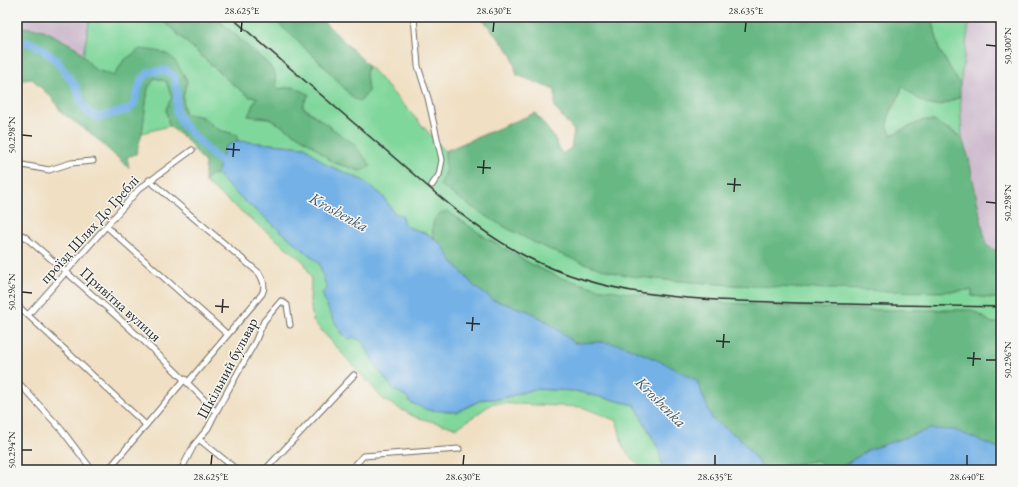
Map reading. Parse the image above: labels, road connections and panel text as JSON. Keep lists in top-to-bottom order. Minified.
{"streets":{"street":["проїзд Шлях До Греблі","Привітна вулиця","Шкільний бульвар"]},"crossings":[["проїзд Шлях До Греблі","Привітна вулиця"],["Привітна вулиця","Шкільний бульвар"]],"water":["Kroshenka"],"coordinates":["28.625°E","28.630°E","28.635°E","50.300°N","50.298°N","50.296°N","50.294°N","28.640°E"]}
